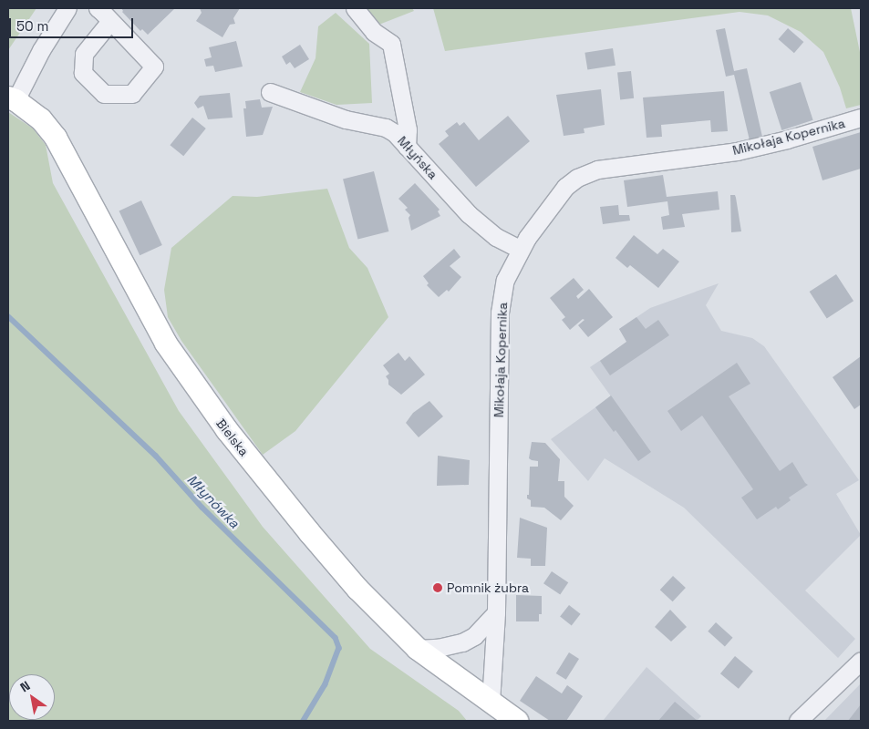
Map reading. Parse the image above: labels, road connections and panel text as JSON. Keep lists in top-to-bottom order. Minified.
{"streets":{"main road":["Bielska"],"street":["Mikołaja Kopernika","Młyńska"]},"crossings":[["Mikołaja Kopernika","Młyńska"],["Mikołaja Kopernika","Bielska"]],"water":["Młynówka"],"places":["Pomnik żubra"],"scale_bar":"50 m","north":"top left"}
